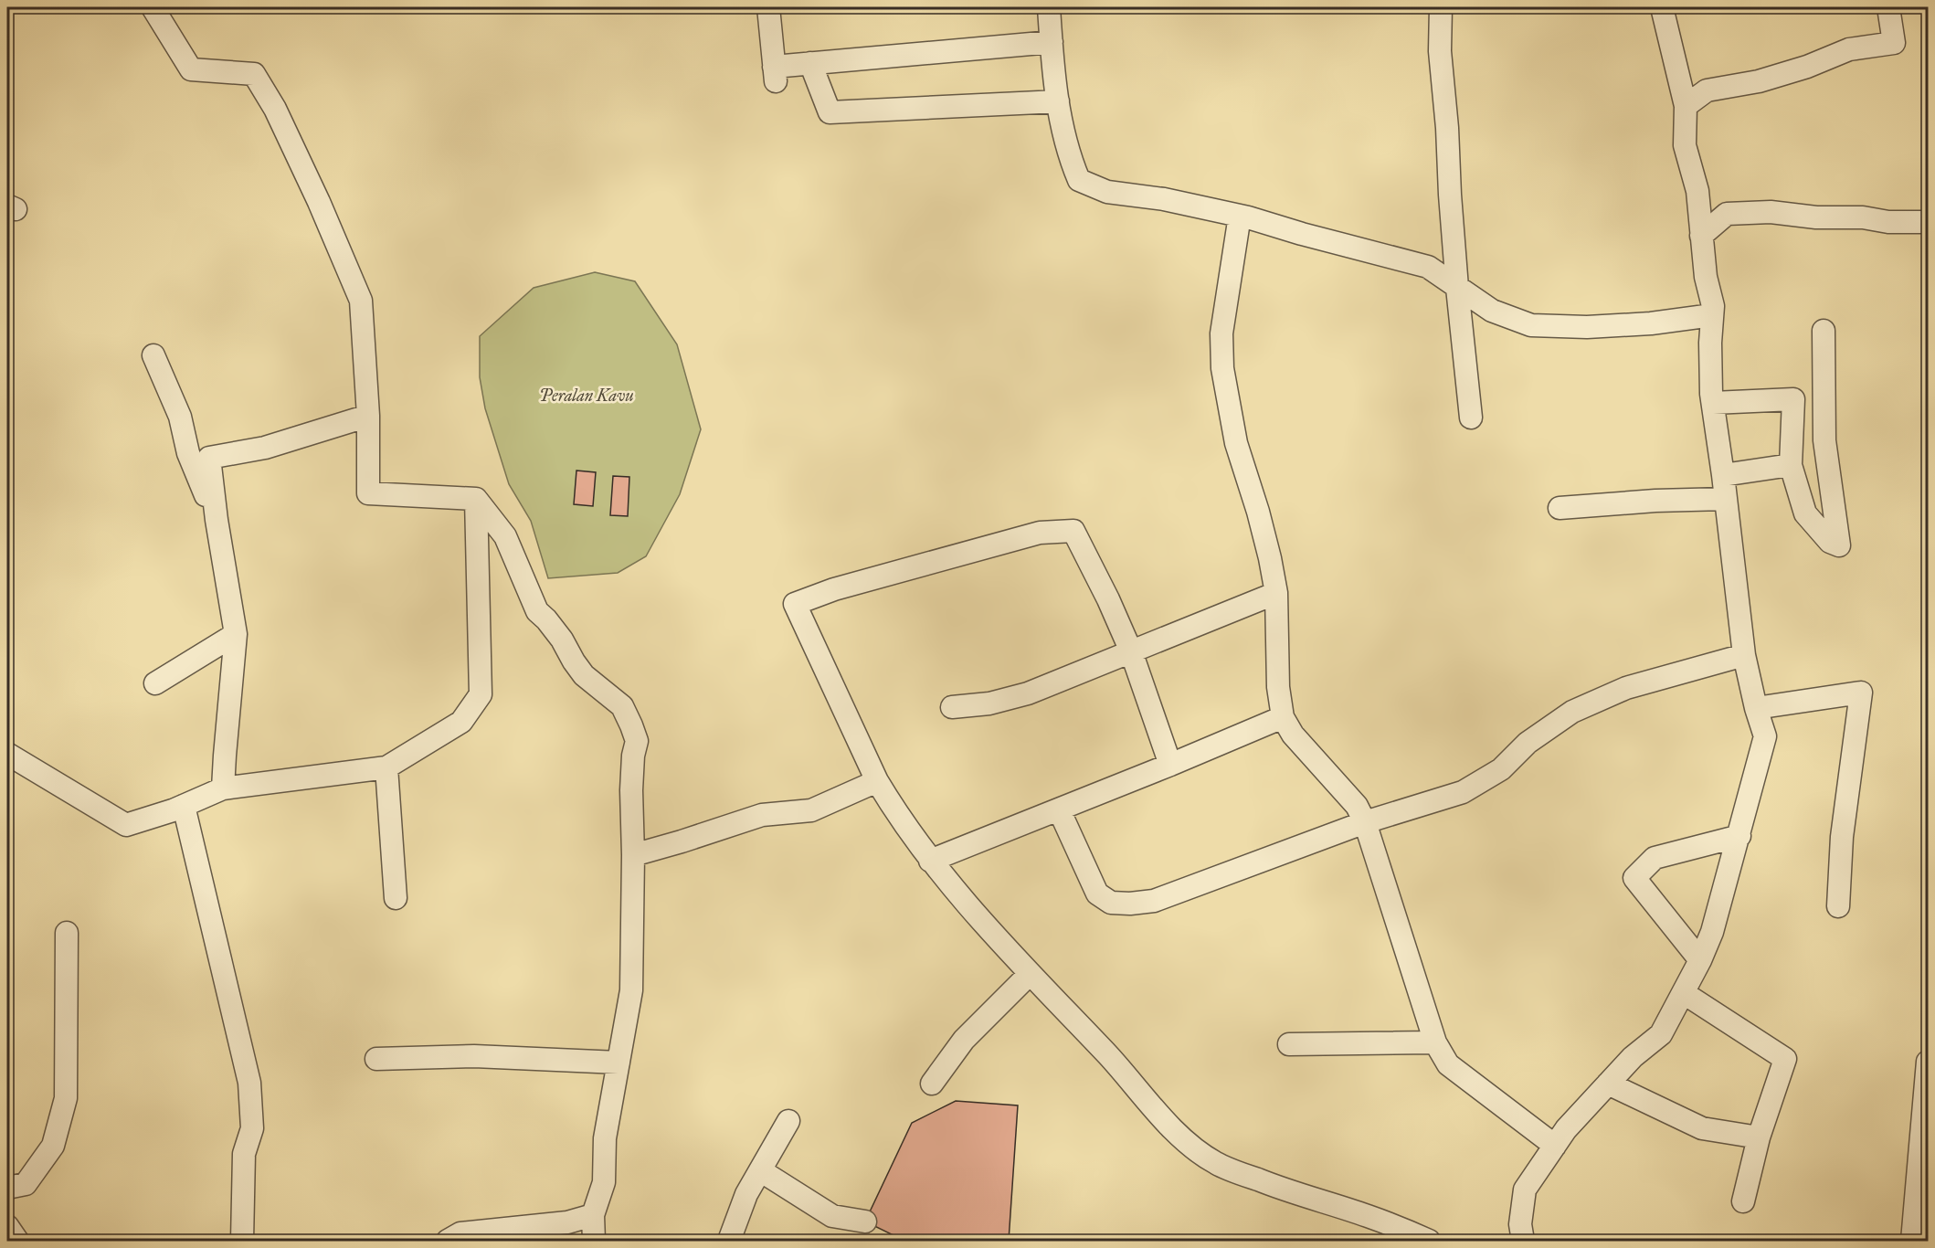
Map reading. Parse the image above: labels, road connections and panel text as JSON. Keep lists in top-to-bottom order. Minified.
{"parks":["Peralan Kavu"]}
